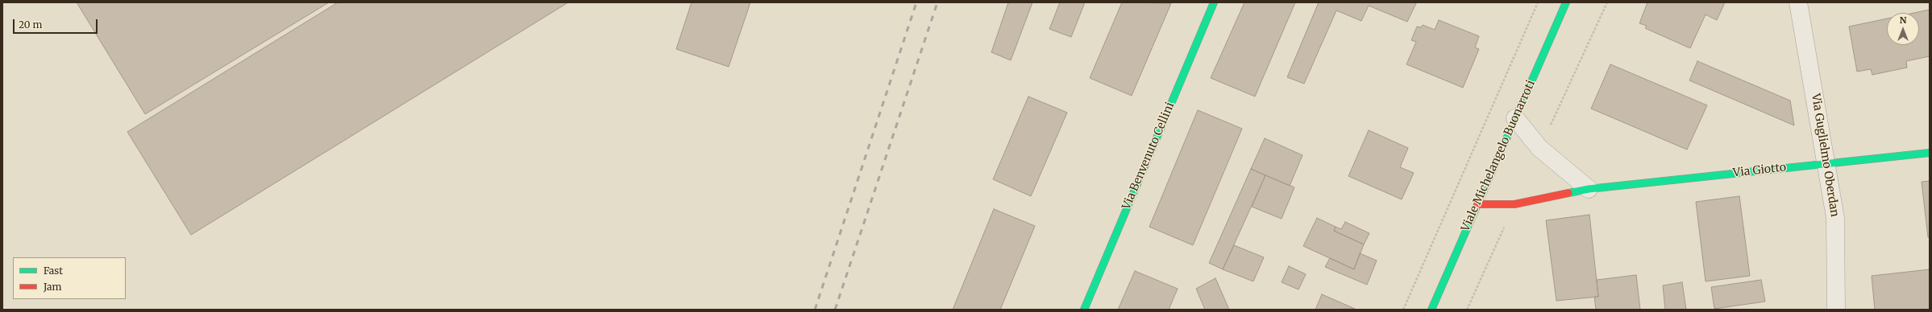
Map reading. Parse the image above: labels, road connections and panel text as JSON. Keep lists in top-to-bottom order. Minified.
{"streets":{"street":["Via Guglielmo Oberdan","Via Benvenuto Cellini","Viale Michelangelo Buonarroti","Via Giotto"]},"crossings":[["Via Guglielmo Oberdan","Via Giotto"],["Viale Michelangelo Buonarroti","Via Giotto"]],"legend":["Fast","Jam"],"scale_bar":"20 m","north":"top"}
